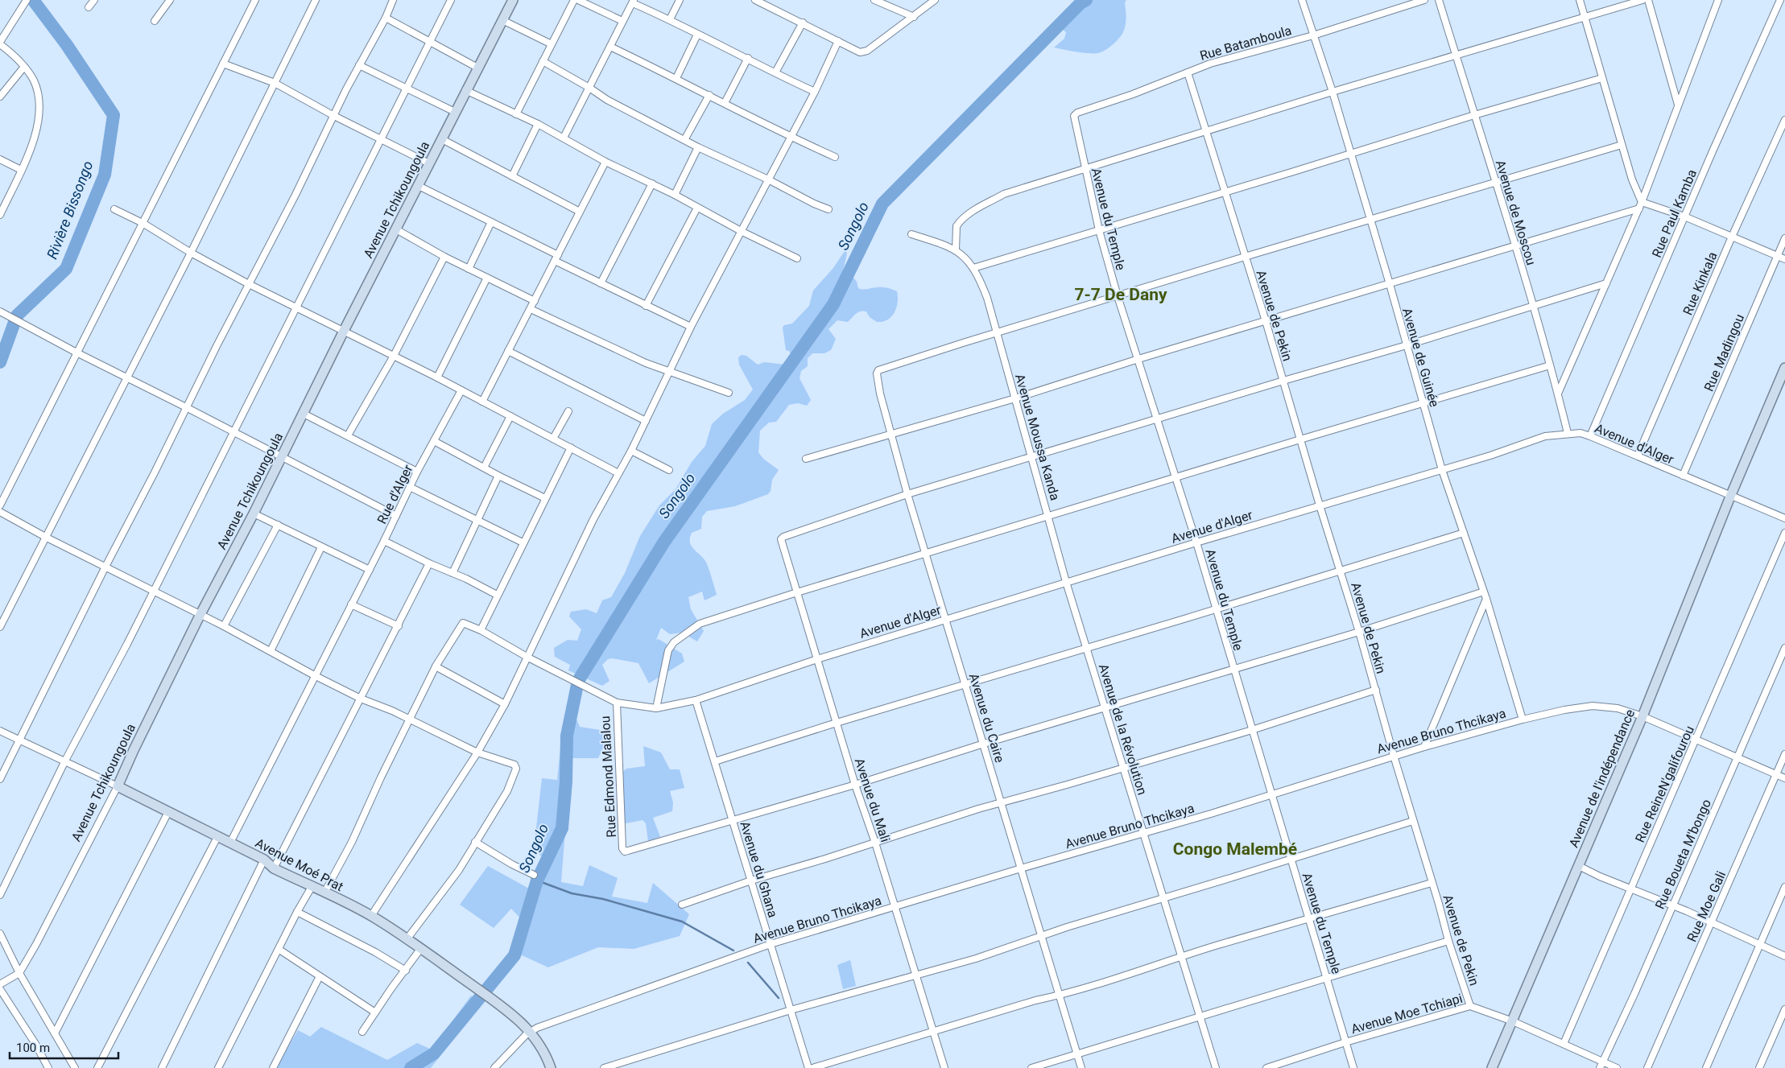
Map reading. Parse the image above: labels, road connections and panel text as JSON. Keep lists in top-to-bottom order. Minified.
{"streets":{"street":["Rue Batamboula","Avenue Tchikoungoula","Avenue de Moscou","Rue Paul Kamba","Avenue du Temple","Rue Kinkala","Avenue de Pekin","Rue Madingou","Avenue de Guinée","Avenue Moussa Kanda","Avenue d'Alger","Rue d'Alger","Avenue du Caire","Avenue de la Révolution","Avenue Bruno Thcikaya","Rue Edmond Malalou","Avenue de l'indépendance","Rue ReineN'galifourou","Avenue du Mali","Rue Boueta M'bongo","Avenue Moé Prat","Avenue du Ghana","Rue Moe Gali","Avenue Moe Tchiapi"]},"crossings":[["Rue Batamboula","Avenue du Temple"],["Rue Batamboula","Avenue de Pekin"],["Rue Batamboula","Avenue de Guinée"],["Avenue Tchikoungoula","Avenue Moé Prat"],["Avenue de Moscou","Avenue d'Alger"],["Rue Paul Kamba","Avenue d'Alger"],["Avenue du Temple","Avenue d'Alger"],["Avenue du Temple","Avenue Bruno Thcikaya"],["Avenue du Temple","Avenue Moe Tchiapi"],["Rue Kinkala","Avenue d'Alger"],["Avenue de Pekin","Avenue d'Alger"],["Avenue de Pekin","Avenue Bruno Thcikaya"],["Avenue de Pekin","Avenue Moe Tchiapi"],["Rue Madingou","Avenue d'Alger"],["Avenue de Guinée","Avenue d'Alger"],["Avenue de Guinée","Avenue Bruno Thcikaya"],["Avenue Moussa Kanda","Avenue d'Alger"],["Avenue Moussa Kanda","Avenue du Caire"],["Avenue Moussa Kanda","Avenue de la Révolution"],["Avenue d'Alger","Avenue du Caire"],["Avenue d'Alger","Avenue de la Révolution"],["Avenue d'Alger","Avenue de l'indépendance"],["Avenue d'Alger","Avenue du Mali"],["Avenue d'Alger","Avenue du Ghana"],["Avenue du Caire","Avenue Bruno Thcikaya"],["Avenue du Caire","Avenue du Mali"],["Avenue de la Révolution","Avenue Bruno Thcikaya"],["Avenue Bruno Thcikaya","Avenue de l'indépendance"],["Avenue Bruno Thcikaya","Rue ReineN'galifourou"],["Avenue Bruno Thcikaya","Avenue du Mali"],["Avenue Bruno Thcikaya","Rue Boueta M'bongo"],["Avenue Bruno Thcikaya","Avenue Moé Prat"],["Avenue Bruno Thcikaya","Avenue du Ghana"],["Avenue Bruno Thcikaya","Rue Moe Gali"],["Rue Edmond Malalou","Avenue du Ghana"],["Avenue de l'indépendance","Avenue Moe Tchiapi"],["Rue ReineN'galifourou","Avenue Moe Tchiapi"],["Rue Boueta M'bongo","Avenue Moe Tchiapi"]],"districts":["7-7 De Dany","Congo Malembé"],"water":["Rivière Bissongo","Songolo"],"scale_bar":"100 m"}
